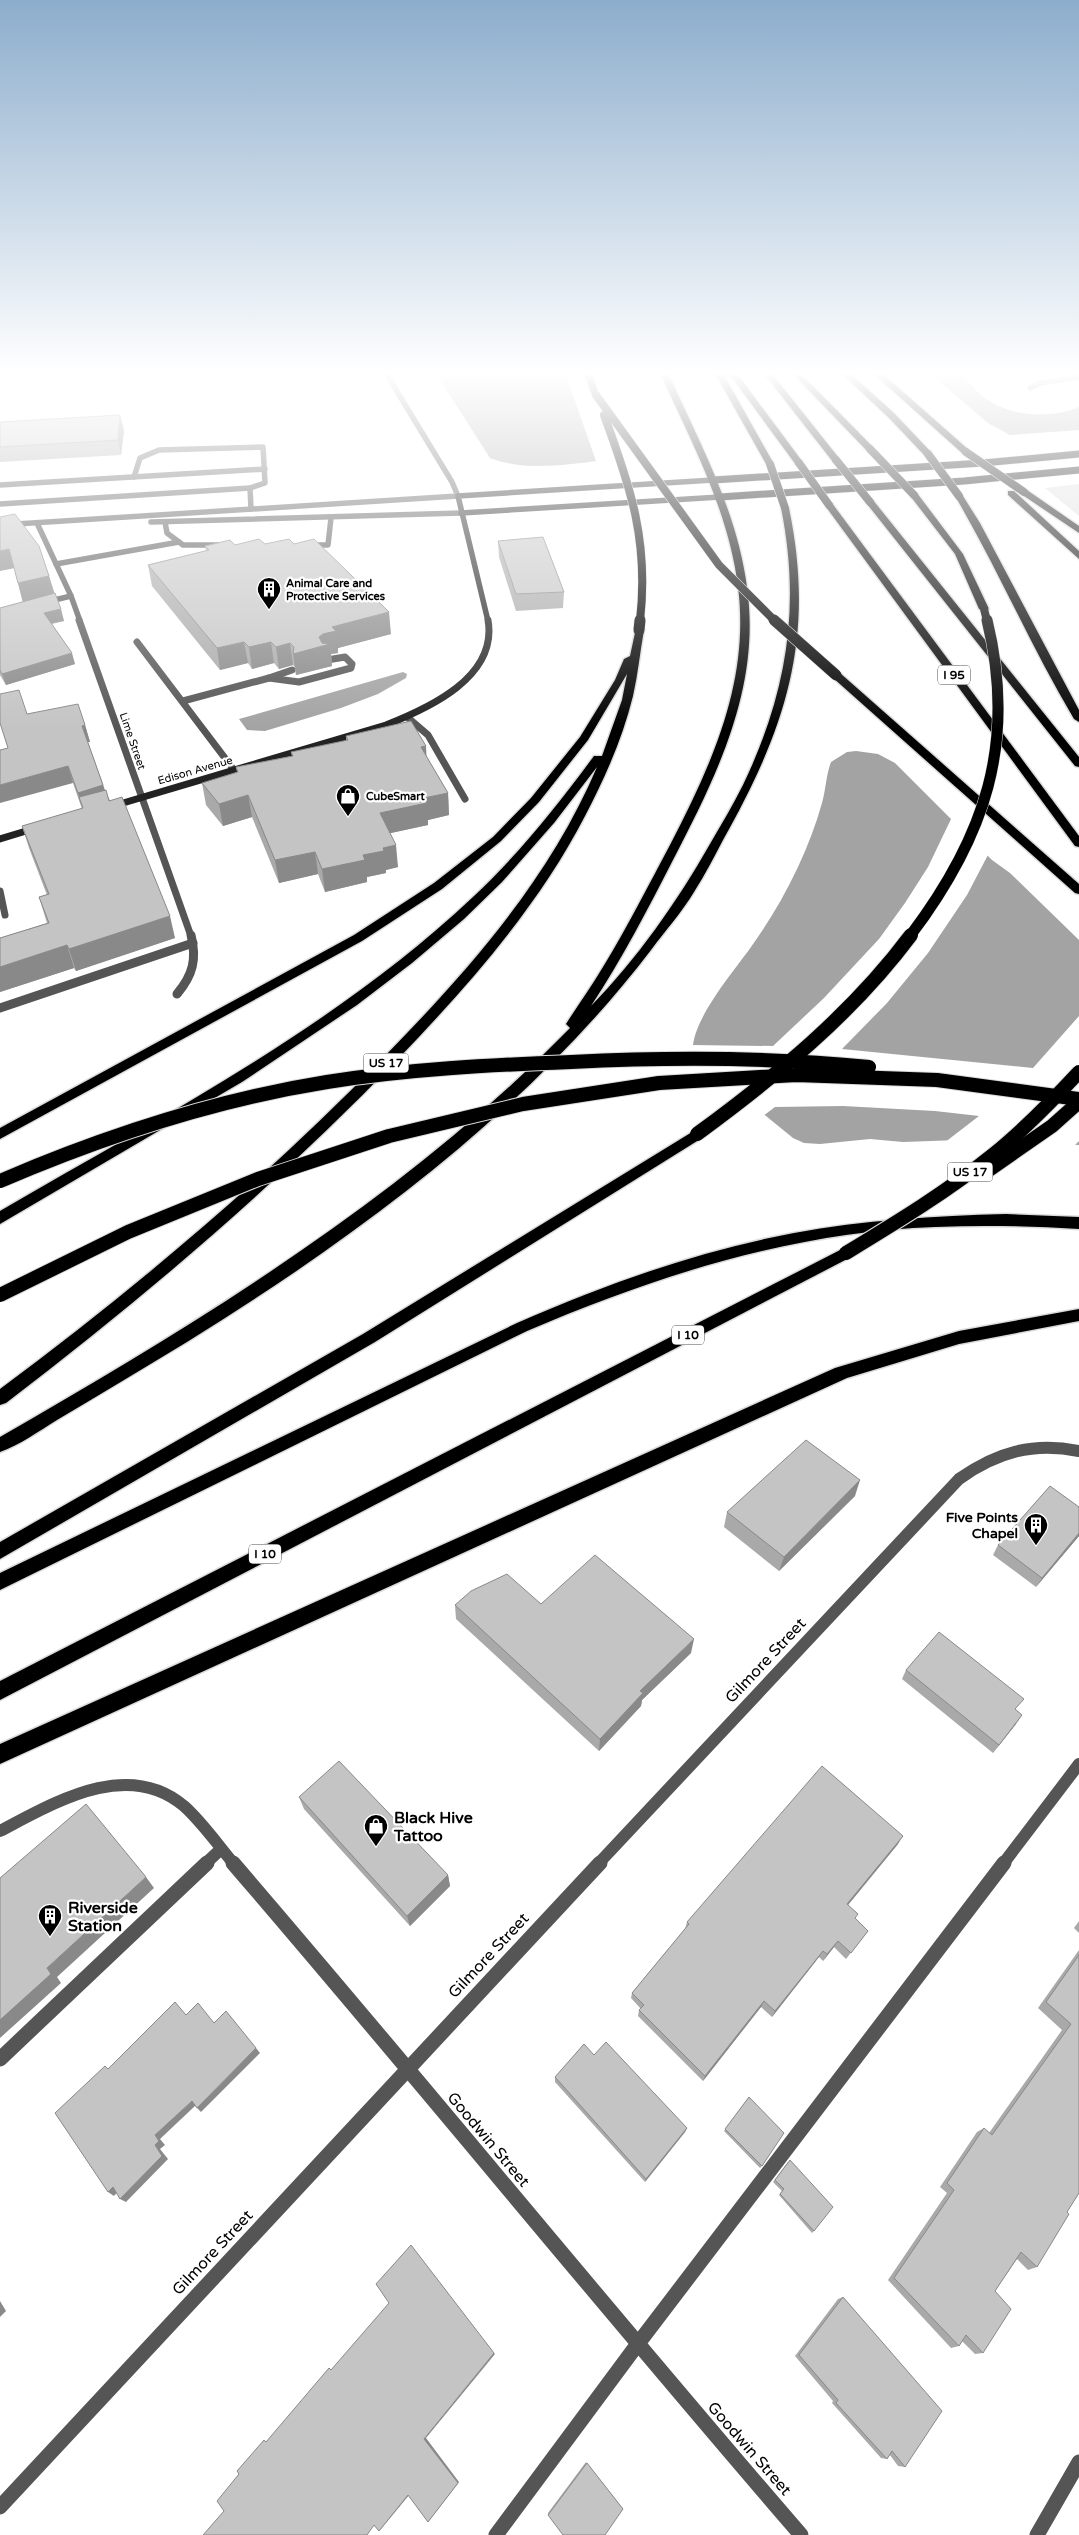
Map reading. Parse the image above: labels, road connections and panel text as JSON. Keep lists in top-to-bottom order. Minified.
{"streets":{"highway":["I 95","US 17","I 10"],"main road":["Edison Avenue"],"street":["Lime Street","Gilmore Street","Goodwin Street"]},"crossings":[["Lime Street","Edison Avenue"],["US 17","I 10"],["Gilmore Street","Goodwin Street"]],"places":{"building":["Animal Care and Protective Services","Five Points Chapel","Riverside Station"],"shop":["CubeSmart","Black Hive Tattoo"]}}
